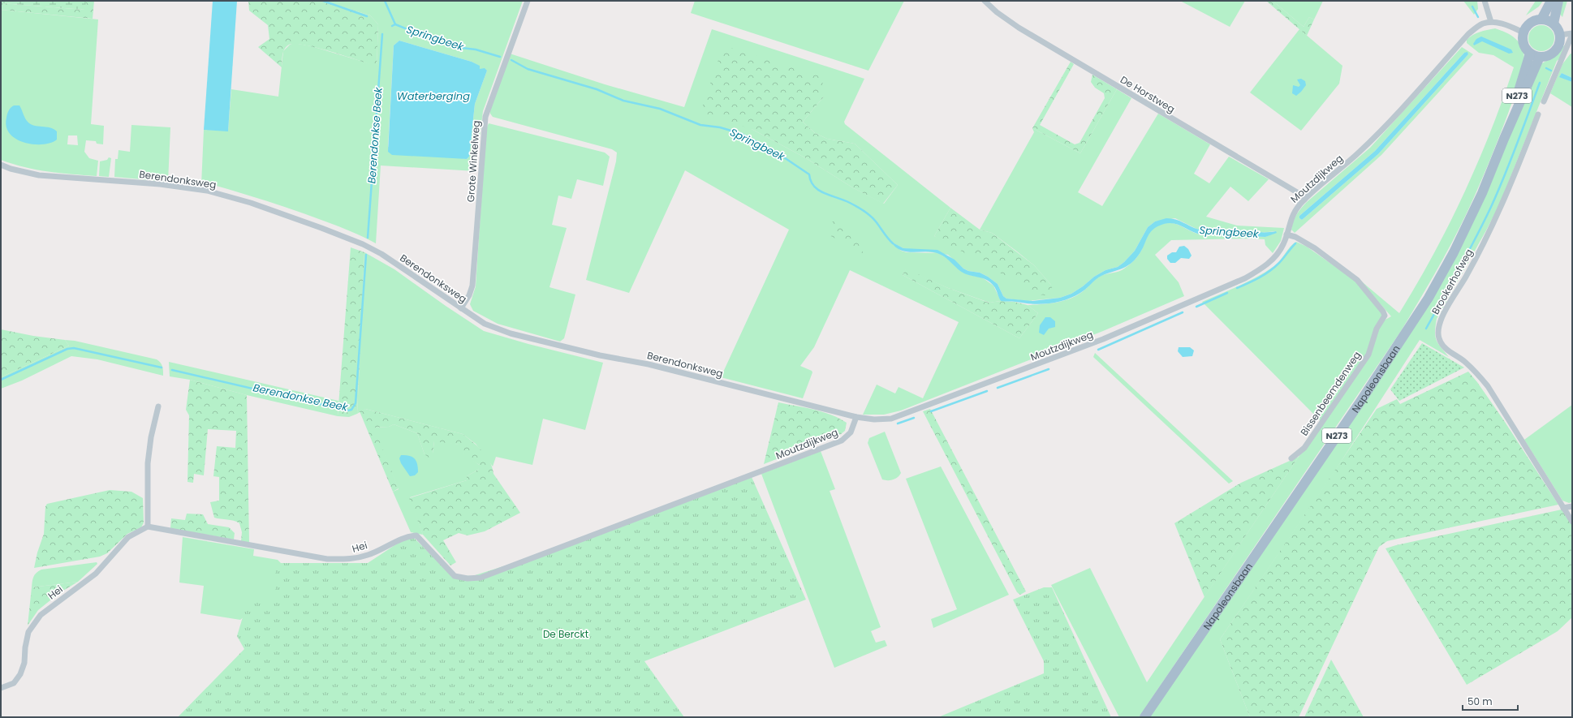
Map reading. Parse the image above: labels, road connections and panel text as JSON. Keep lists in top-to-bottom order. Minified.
{"streets":{"main road":["N273","Napoleonsbaan"],"street":["De Horstweg","Grote Winkelweg","Moutzdijkweg","Berendonksweg","Brookerhofweg","Bissenbeemdenweg","Hei"]},"crossings":[["De Horstweg","Moutzdijkweg"],["Grote Winkelweg","Berendonksweg"],["Moutzdijkweg","Berendonksweg"],["Moutzdijkweg","Bissenbeemdenweg"],["Moutzdijkweg","Hei"]],"water":["Springbeek","Waterberging","Berendonkse Beek"],"parks":["De Berckt"],"scale_bar":"50 m"}
